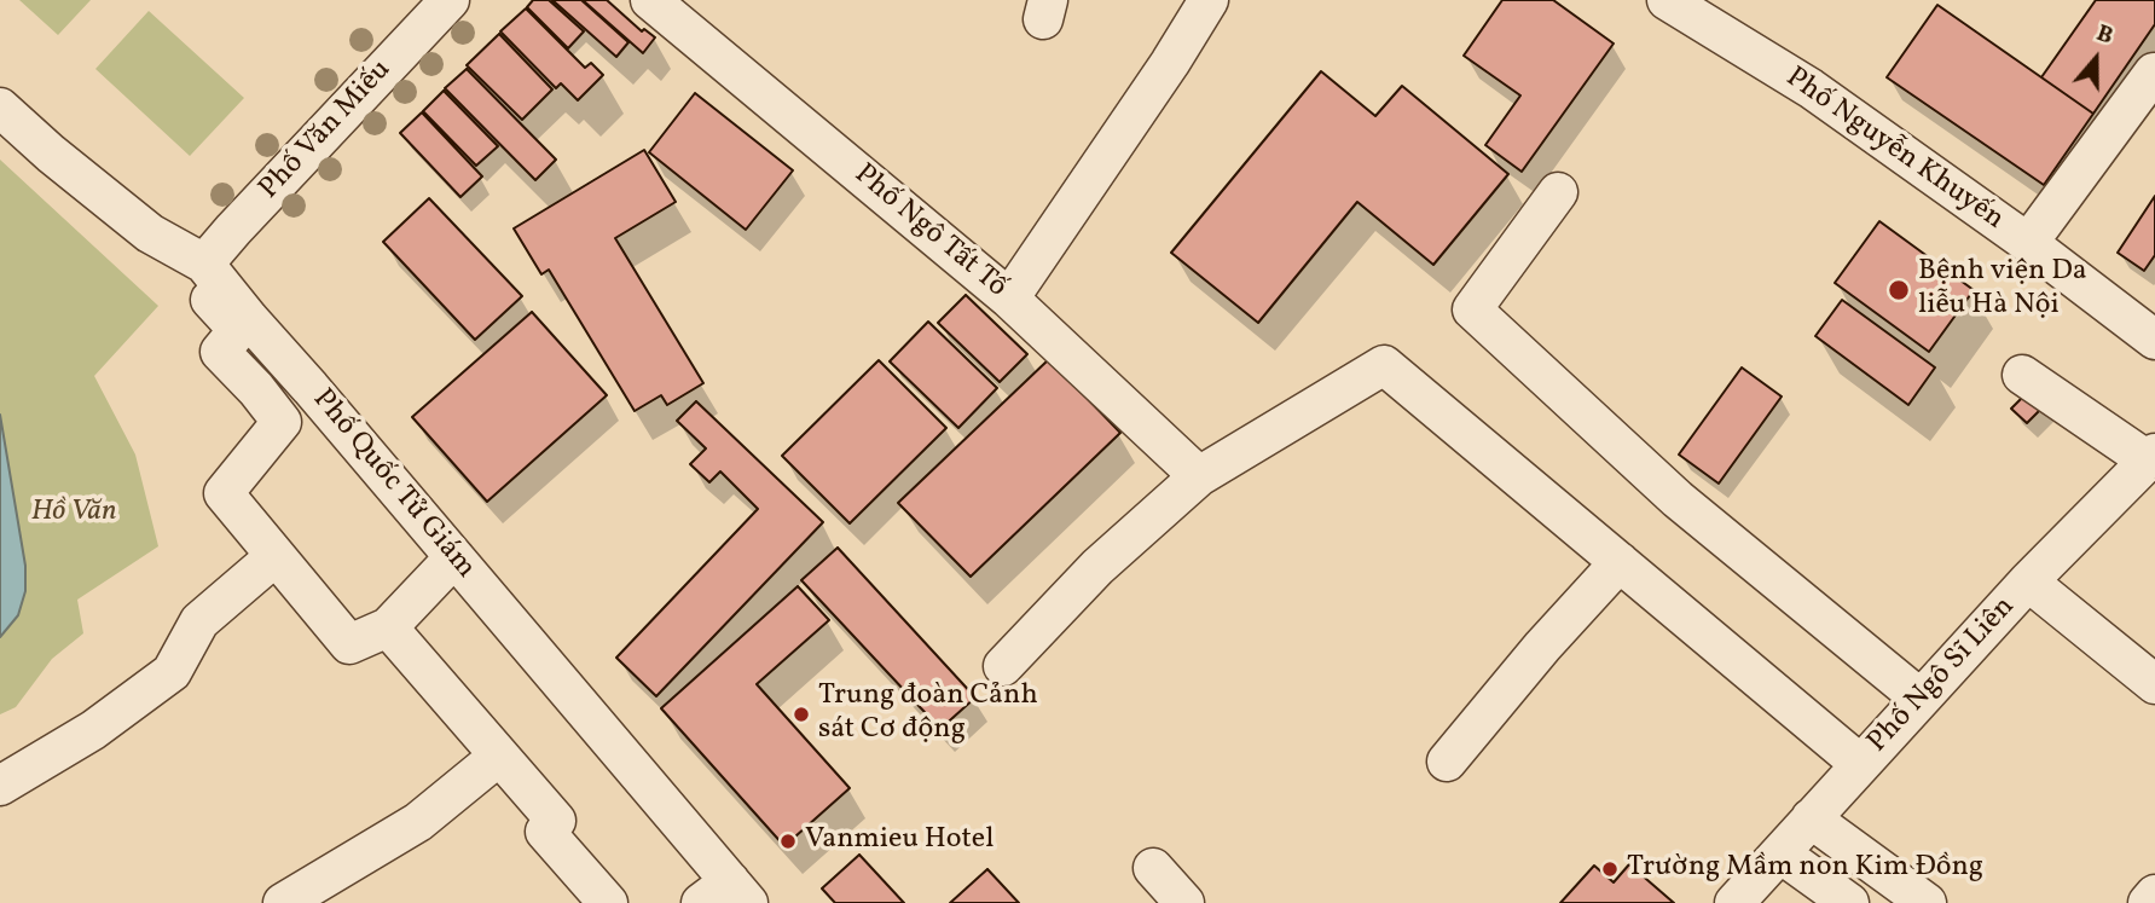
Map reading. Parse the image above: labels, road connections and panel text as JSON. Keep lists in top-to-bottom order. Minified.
{"streets":{"street":["Phố Văn Miếu","Phố Nguyễn Khuyến","Phố Ngô Tất Tố","Phố Quốc Tử Giám","Phố Ngô Sĩ Liên"]},"crossings":[["Phố Văn Miếu","Phố Quốc Tử Giám"]],"parks":["Hồ Văn"],"places":["Bệnh viện Da liễu Hà Nội","Trung đoàn Cảnh sát Cơ động","Vanmieu Hotel","Trường Mầm non Kim Đồng"],"north":"top"}
